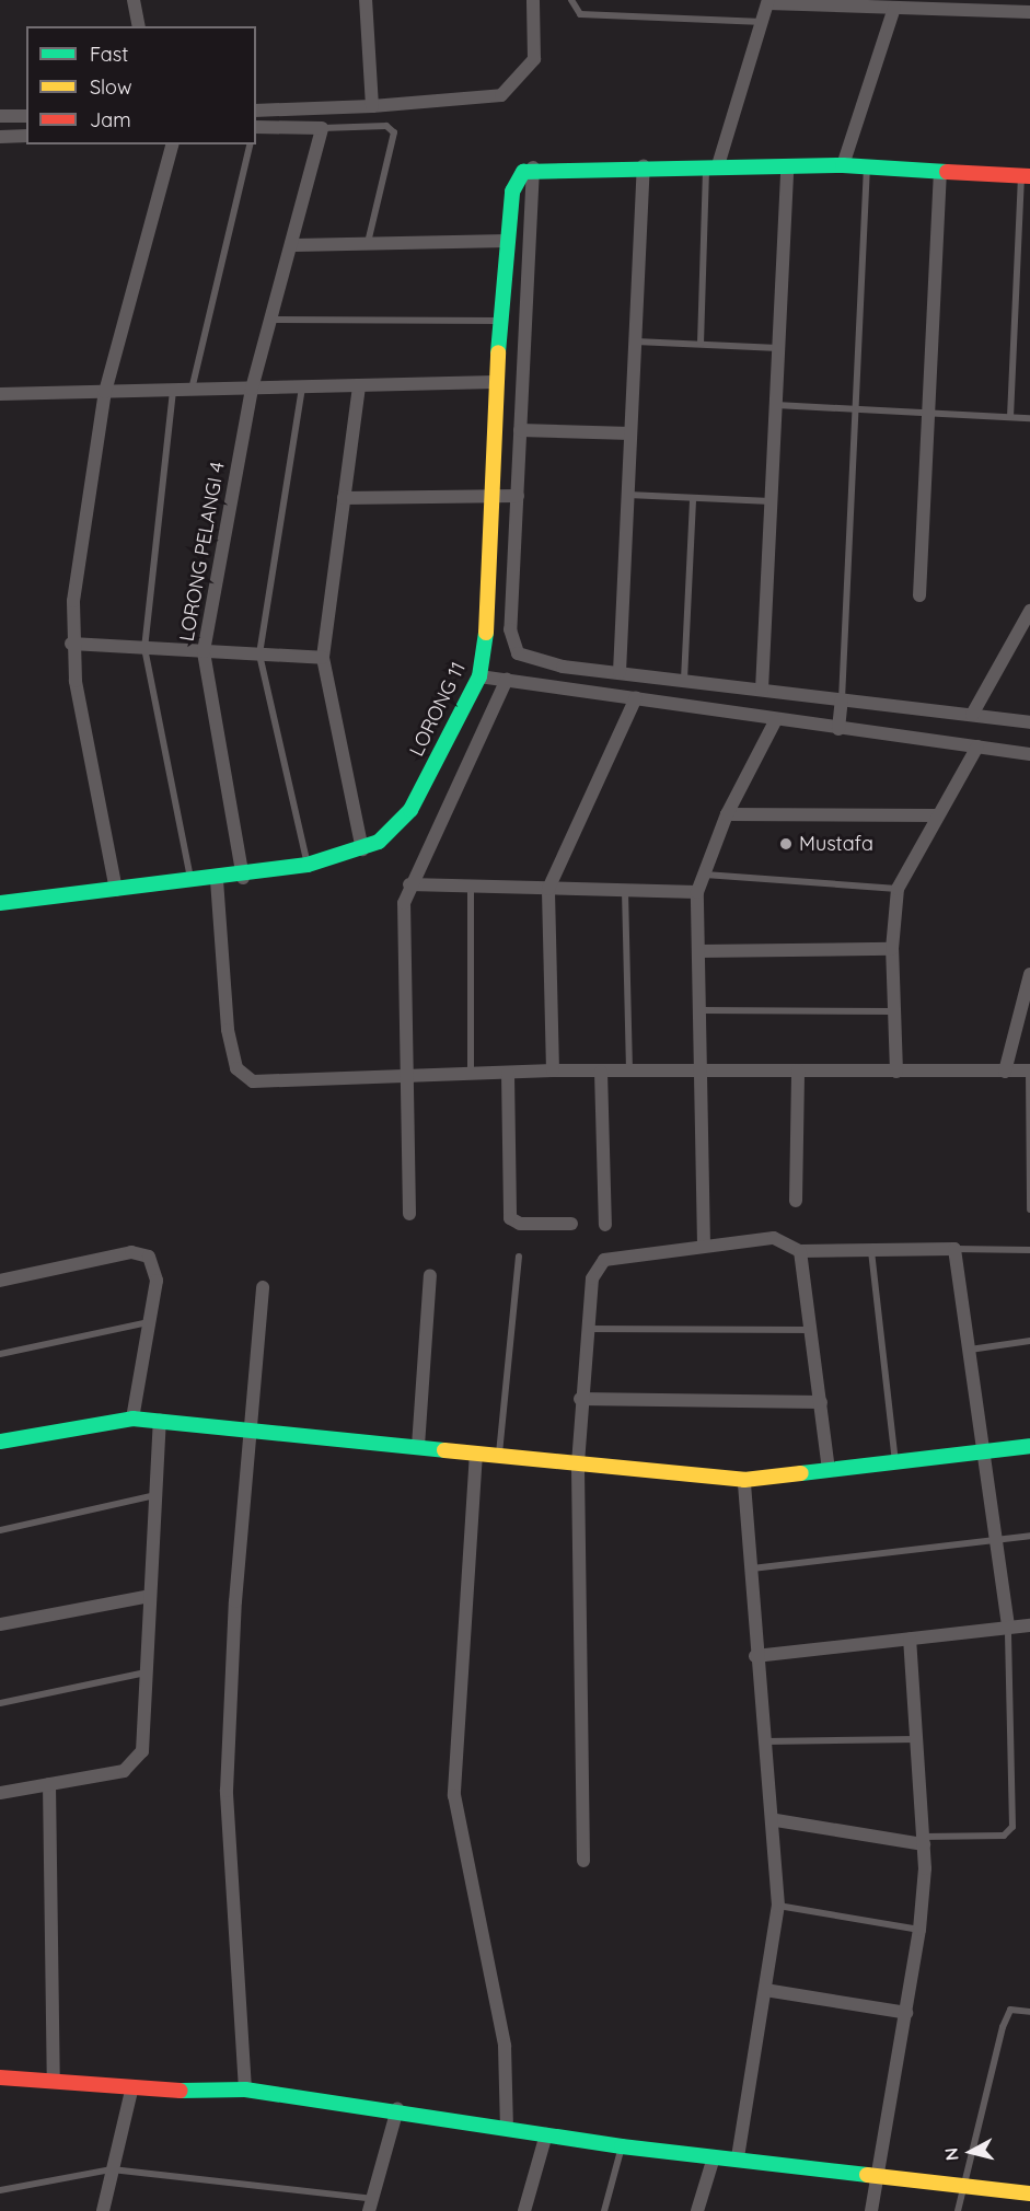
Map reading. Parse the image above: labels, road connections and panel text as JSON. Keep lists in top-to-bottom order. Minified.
{"streets":{"street":["LORONG PELANGI 4","LORONG 11"]},"crossings":[["LORONG PELANGI 4","LORONG 11"]],"places":["Mustafa"],"legend":["Fast","Slow","Jam"],"north":"left"}
